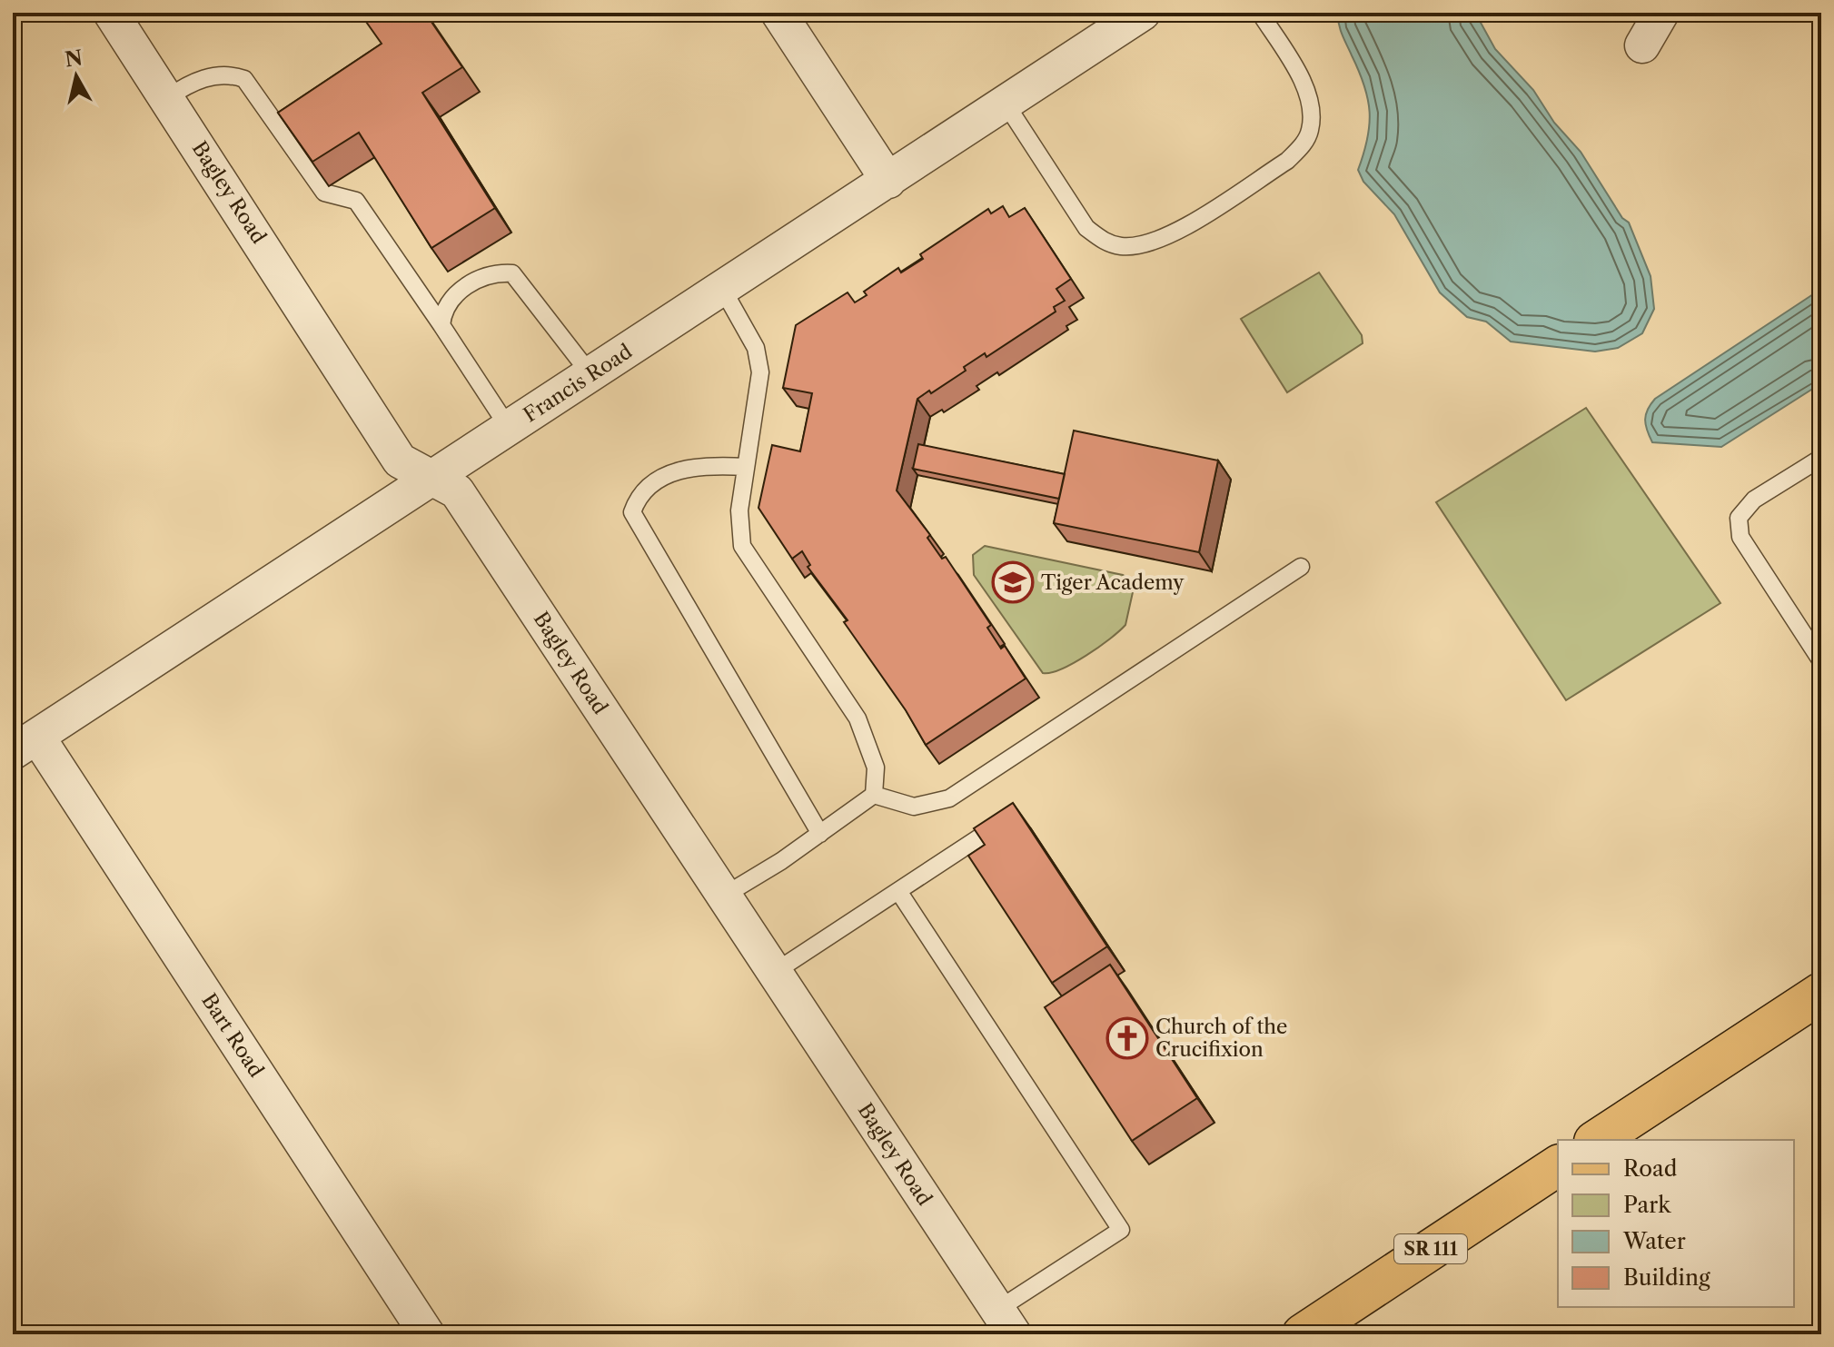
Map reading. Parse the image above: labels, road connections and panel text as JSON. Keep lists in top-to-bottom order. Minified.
{"streets":{"main road":["SR 111"],"street":["Bagley Road","Francis Road","Bart Road"]},"crossings":[["Bagley Road","Francis Road"],["Francis Road","Bart Road"]],"places":{"school or university":["Tiger Academy"],"church":["Church of the Crucifixion"]},"legend":["Road","Park","Water","Building"],"north":"top"}
